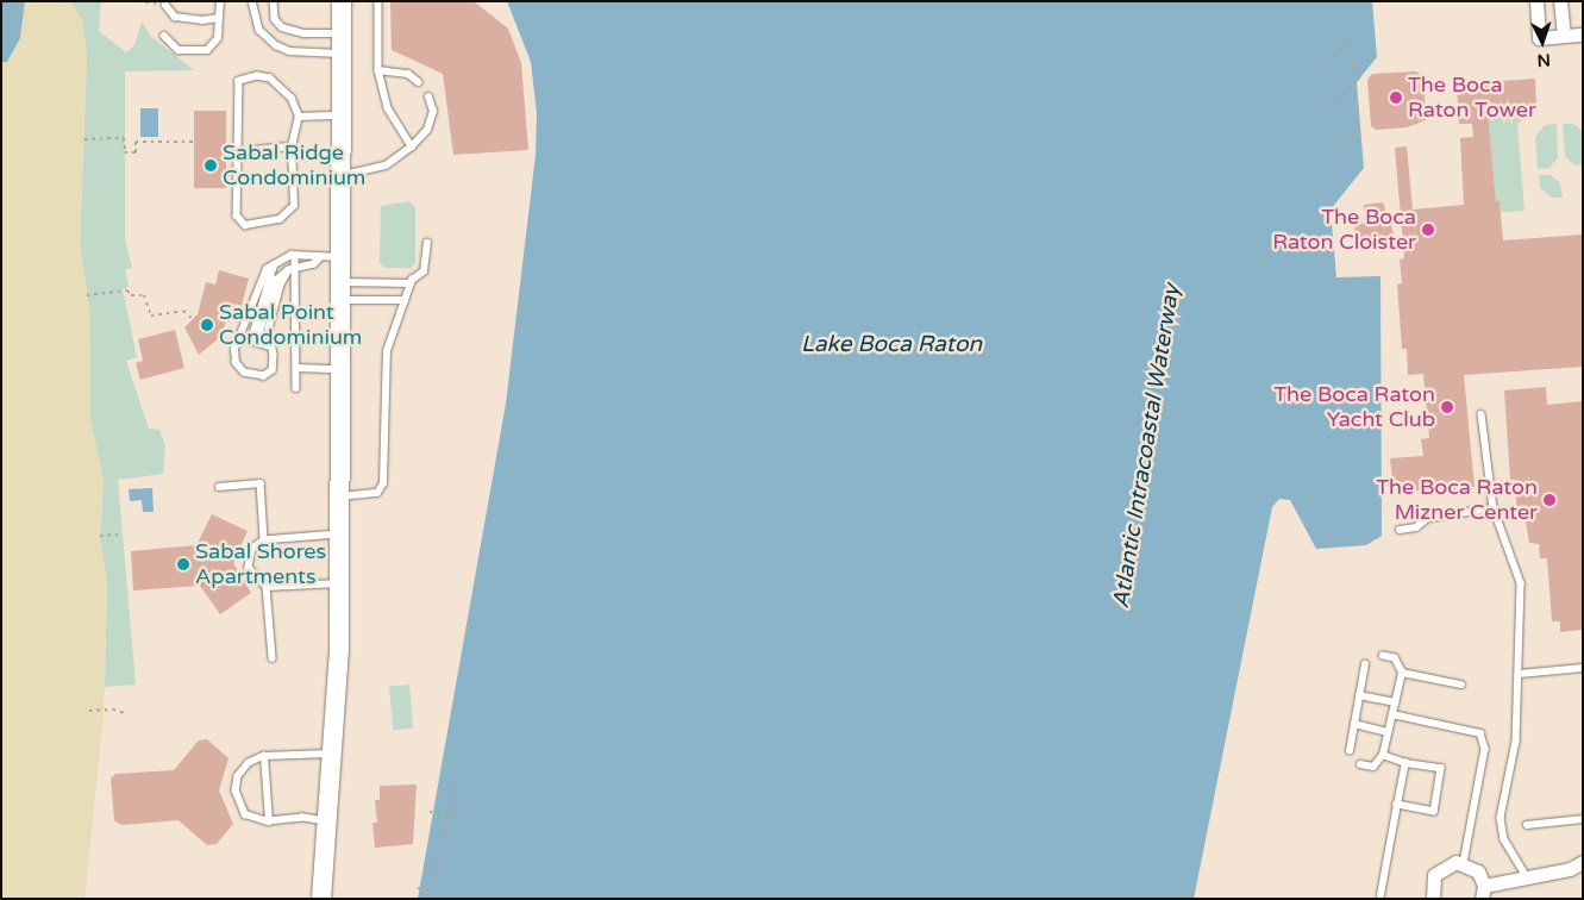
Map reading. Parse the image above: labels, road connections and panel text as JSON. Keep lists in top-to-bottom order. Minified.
{"water":["Lake Boca Raton","Atlantic Intracoastal Waterway"],"places":["The Boca Raton Tower","Sabal Ridge Condominium","The Boca Raton Cloister","Sabal Point Condominium","The Boca Raton Yacht Club","The Boca Raton Mizner Center","Sabal Shores Apartments"],"north":"bottom"}
